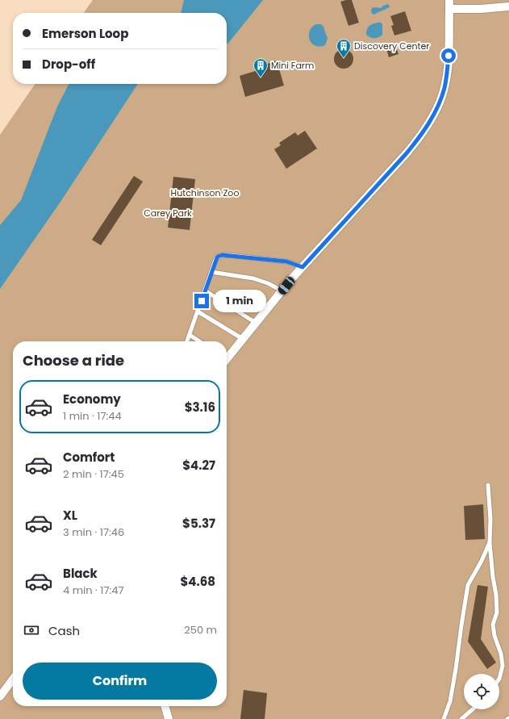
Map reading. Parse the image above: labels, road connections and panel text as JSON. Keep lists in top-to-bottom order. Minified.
{"parks":["Hutchinson Zoo","Carey Park"],"places":{"building":["Discovery Center","Mini Farm"]},"page":{"banner":["Emerson Loop","Drop-off"],"bubble":"1 min","heading":"Choose a ride","list":[{"name":"Economy","note":"1 min · 17:44","value":"$3.16"},{"name":"Comfort","note":"2 min · 17:45","value":"$4.27"},{"name":"XL","note":"3 min · 17:46","value":"$5.37"},{"name":"Black","note":"4 min · 17:47","value":"$4.68"}],"pay":["Cash","250 m"],"buttons":"Confirm"}}
